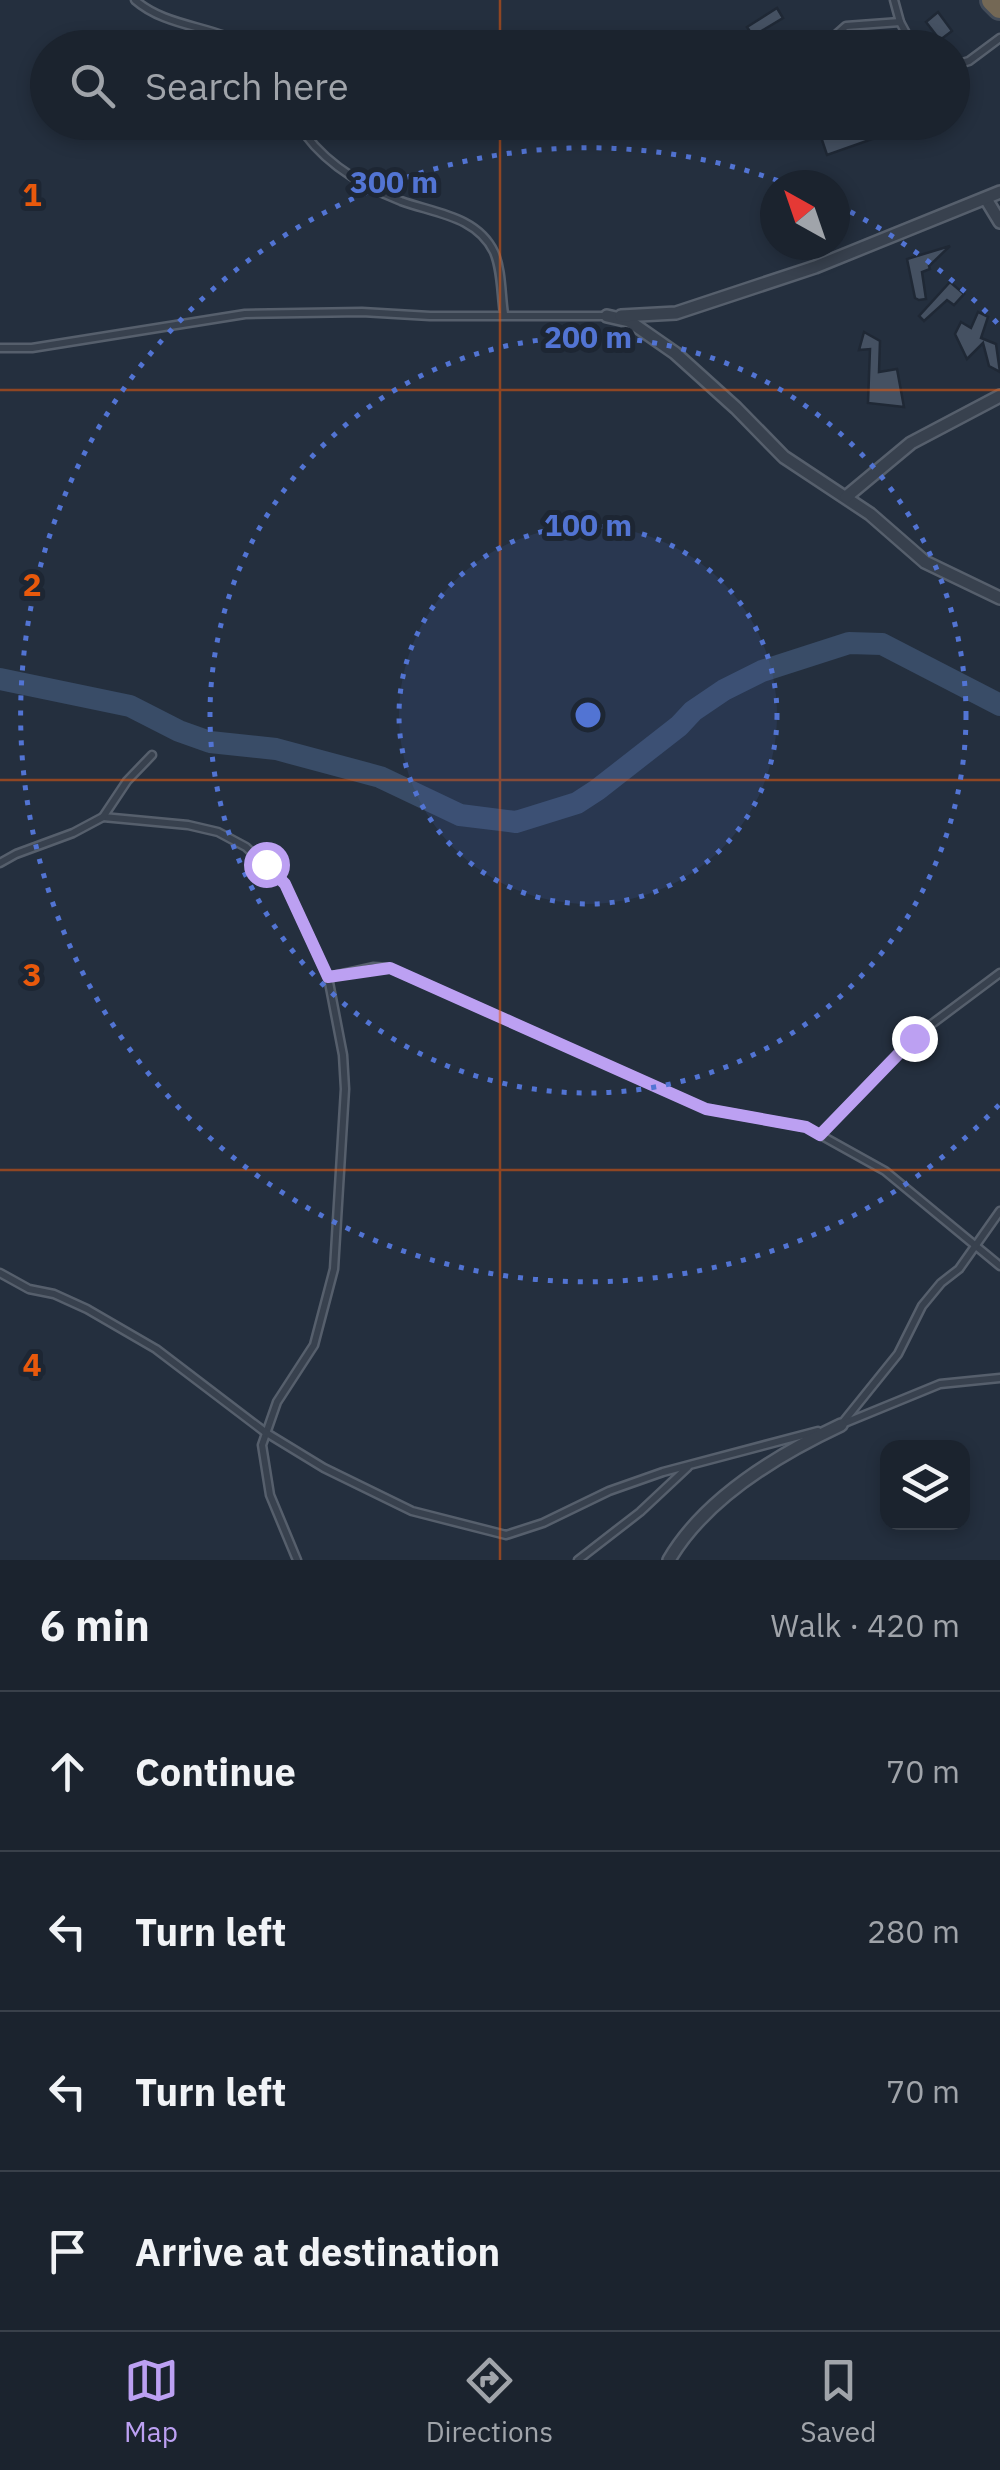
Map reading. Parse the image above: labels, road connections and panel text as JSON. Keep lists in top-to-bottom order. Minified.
{"north":"top left","page":{"search":"Search here","heading":["6 min","Walk · 420 m"],"list":[["Continue","70 m"],["Turn left","280 m"],["Turn left","70 m"],"Arrive at destination"],"nav":["Map","Directions","Saved"]},"grid":{"rows":["1","2","3","4"]},"rings":["300 m","200 m","100 m"]}
